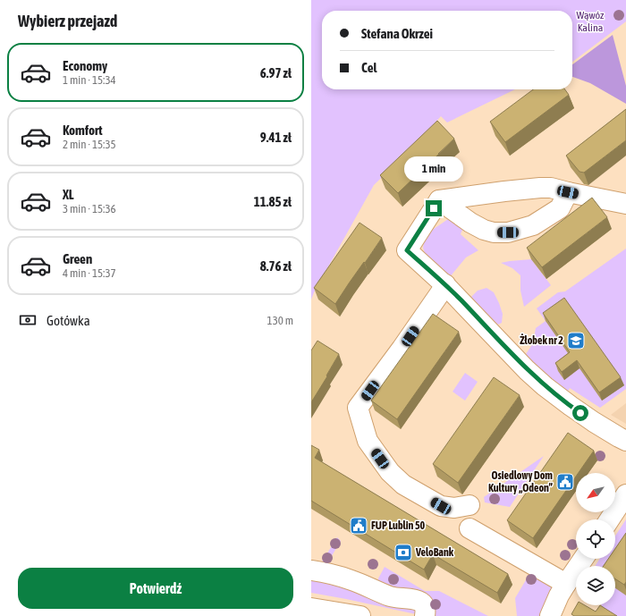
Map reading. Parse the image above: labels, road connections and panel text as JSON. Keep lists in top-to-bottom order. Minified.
{"parks":["Wąwóz Kalina"],"places":{"school or university":["Żłobek nr 2"],"public building":["Osiedlowy Dom Kultury „Odeon”","FUP Lublin 50"],"bank":["VeloBank"]},"north":"bottom left","page":{"heading":"Wybierz przejazd","banner":["Stefana Okrzei","Cel"],"list":[{"name":"Economy","note":"1 min · 15:34","value":"6.97 zł"},{"name":"Komfort","note":"2 min · 15:35","value":"9.41 zł"},{"name":"XL","note":"3 min · 15:36","value":"11.85 zł"},{"name":"Green","note":"4 min · 15:37","value":"8.76 zł"}],"bubble":"1 min","pay":["Gotówka","130 m"],"buttons":"Potwierdź"}}
